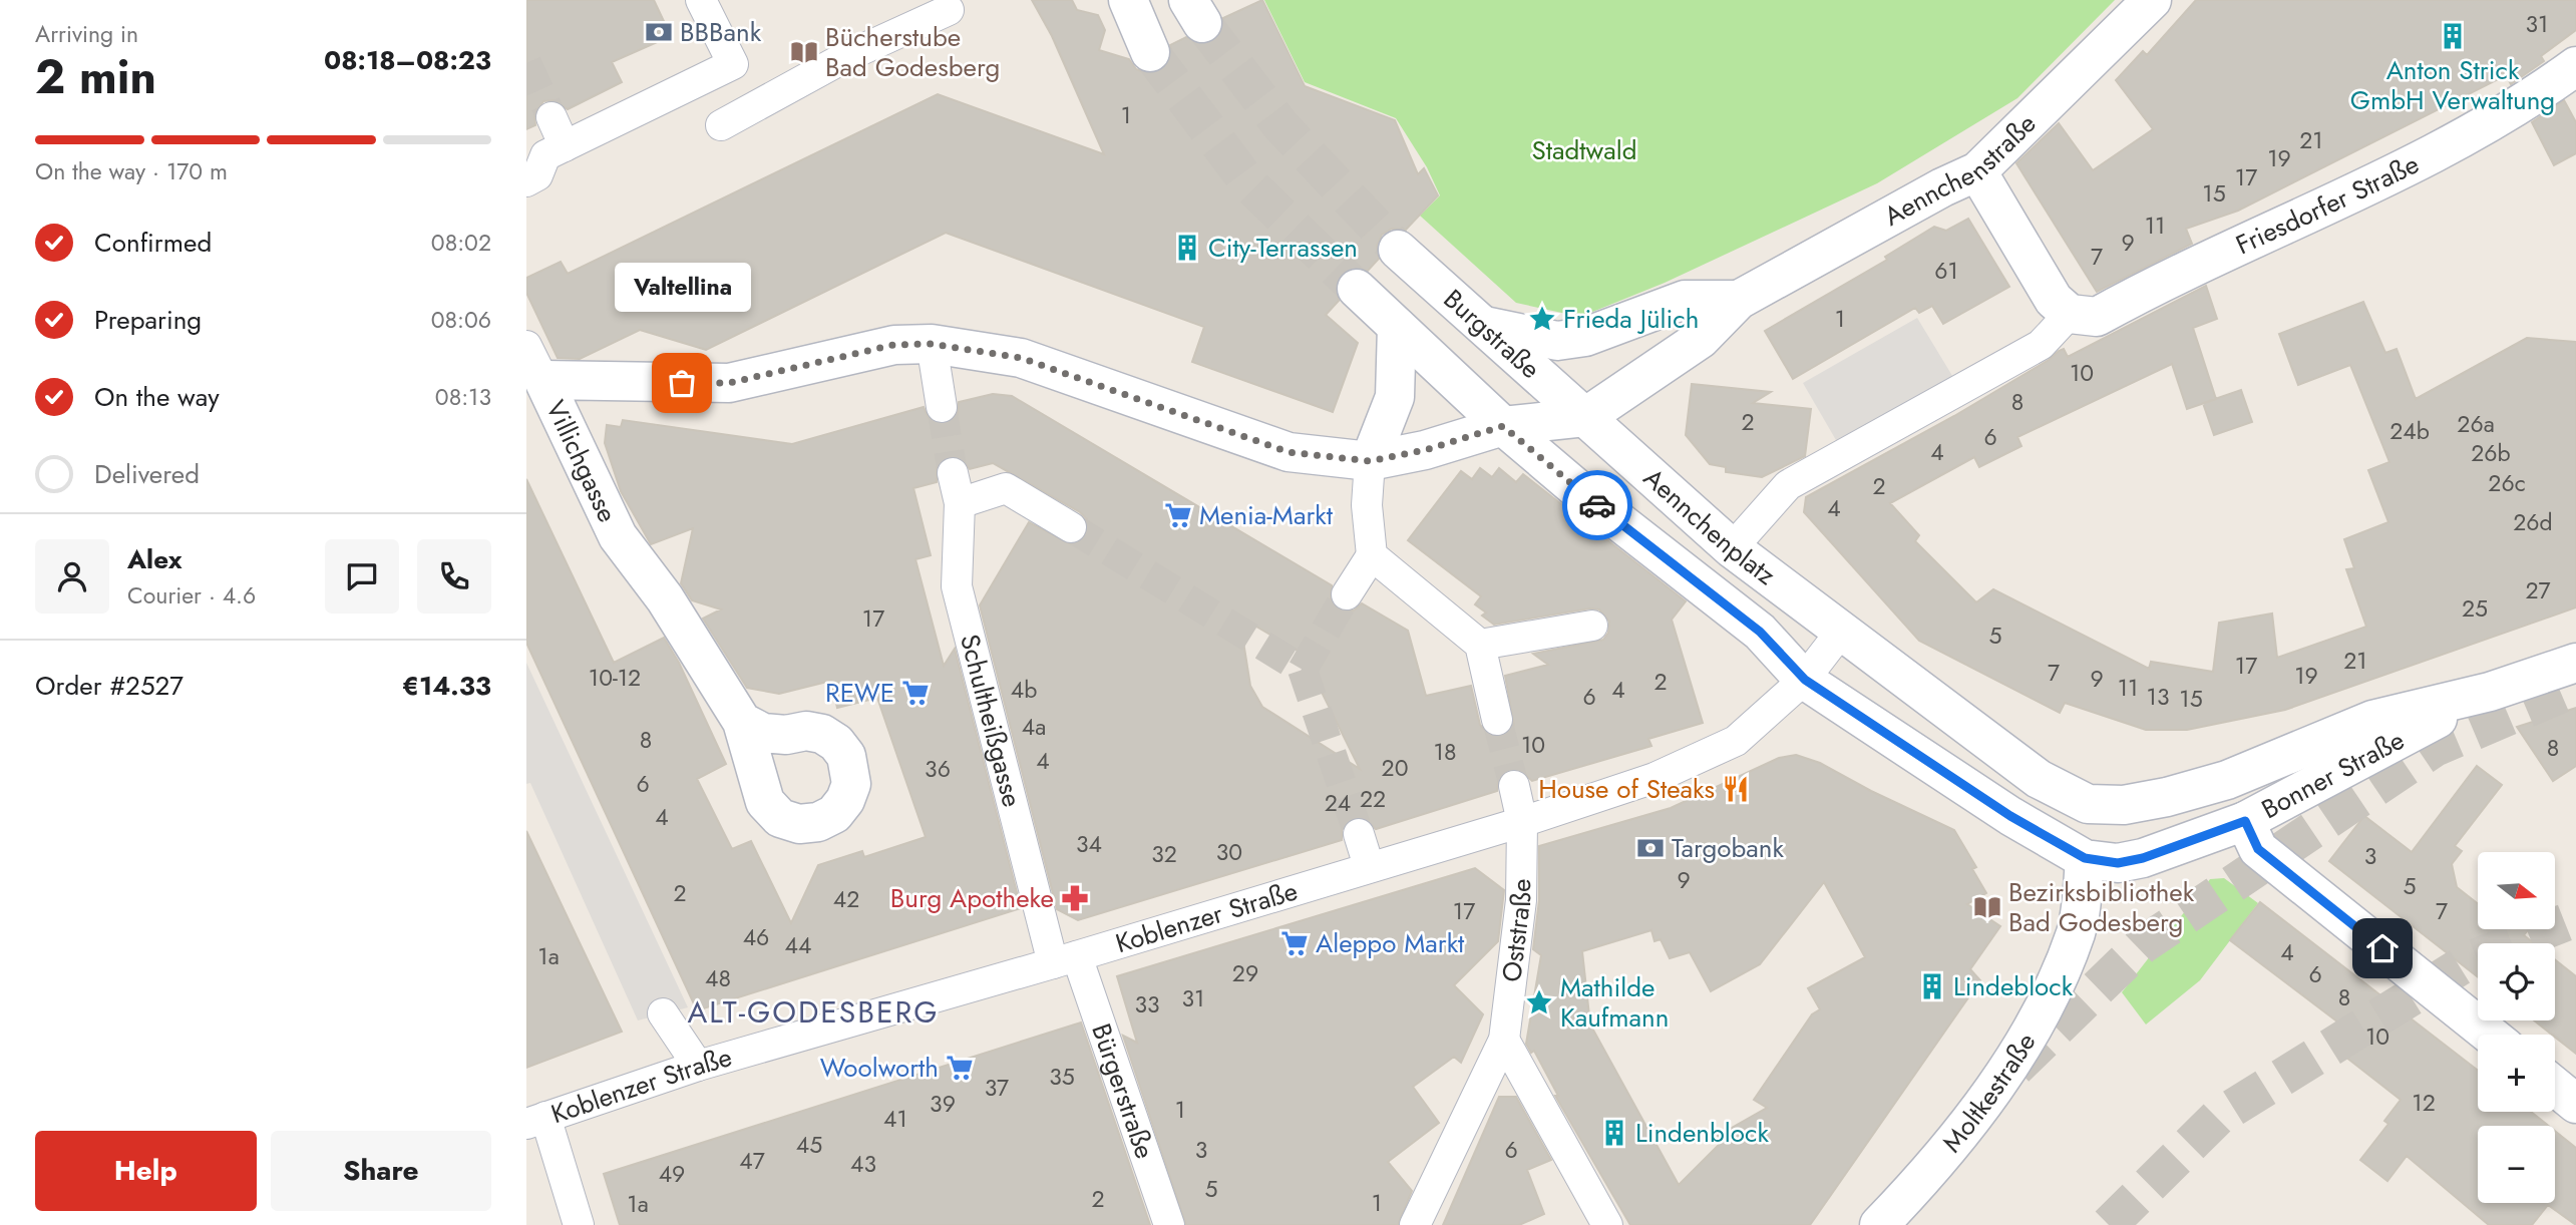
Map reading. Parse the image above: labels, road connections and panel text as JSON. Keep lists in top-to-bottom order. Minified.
{"streets":{"street":["Aennchenstraße","Friesdorfer Straße","Burgstraße","Villichgasse","Aennchenplatz","Schultheißgasse","Bonner Straße","Koblenzer Straße","Oststraße","Bürgerstraße","Moltkestraße"]},"crossings":[["Aennchenstraße","Burgstraße"],["Aennchenstraße","Villichgasse"],["Aennchenstraße","Aennchenplatz"],["Burgstraße","Villichgasse"],["Burgstraße","Aennchenplatz"],["Villichgasse","Aennchenplatz"],["Aennchenplatz","Bonner Straße"],["Aennchenplatz","Koblenzer Straße"],["Schultheißgasse","Koblenzer Straße"],["Schultheißgasse","Bürgerstraße"],["Bonner Straße","Koblenzer Straße"],["Bonner Straße","Moltkestraße"],["Koblenzer Straße","Oststraße"],["Koblenzer Straße","Bürgerstraße"]],"districts":["ALT-GODESBERG"],"parks":["Stadtwald"],"places":{"bank":["BBBank","Targobank"],"building":["Anton Strick GmbH Verwaltung","City-Terrassen","Lindeblock","Lindenblock"],"library":["Bücherstube Bad Godesberg","Bezirksbibliothek Bad Godesberg"],"place":["Frieda Jülich","Mathilde Kaufmann"],"other":["Valtellina"],"supermarket":["Menia-Markt","REWE","Aleppo Markt","Woolworth"],"restaurant":["House of Steaks"],"pharmacy":["Burg Apotheke"]},"house_numbers":["31","1","21","19","17","15","11","9","7","61","1","10","8","2","26a","24b","6","4","26b","26c","2","4","26d","27","25","17","5","21","17","7","19","10-12","9","2","11","4b","4","6","13","15","4a","8","10","8","18","4","20","36","6","22","24","4","34","30","32","3","9","5","2","42","17","7","46","44","4","1a","29","6","48","8","31","33","10","35","37","12","39","1","41","45","3","6","47","43","49","5","2","1","1a"],"north":"right","page":{"heading":["2 min","Arriving in","08:18–08:23"],"panel":["Alex","Courier · 4.6","Order #2527","€14.33"],"bar":"On the way · 170 m","list":[["Confirmed","08:02"],["Preparing","08:06"],["On the way","08:13"],"Delivered"],"bubble":"Valtellina","map_buttons":["+","−"],"buttons":["Help","Share"]}}
